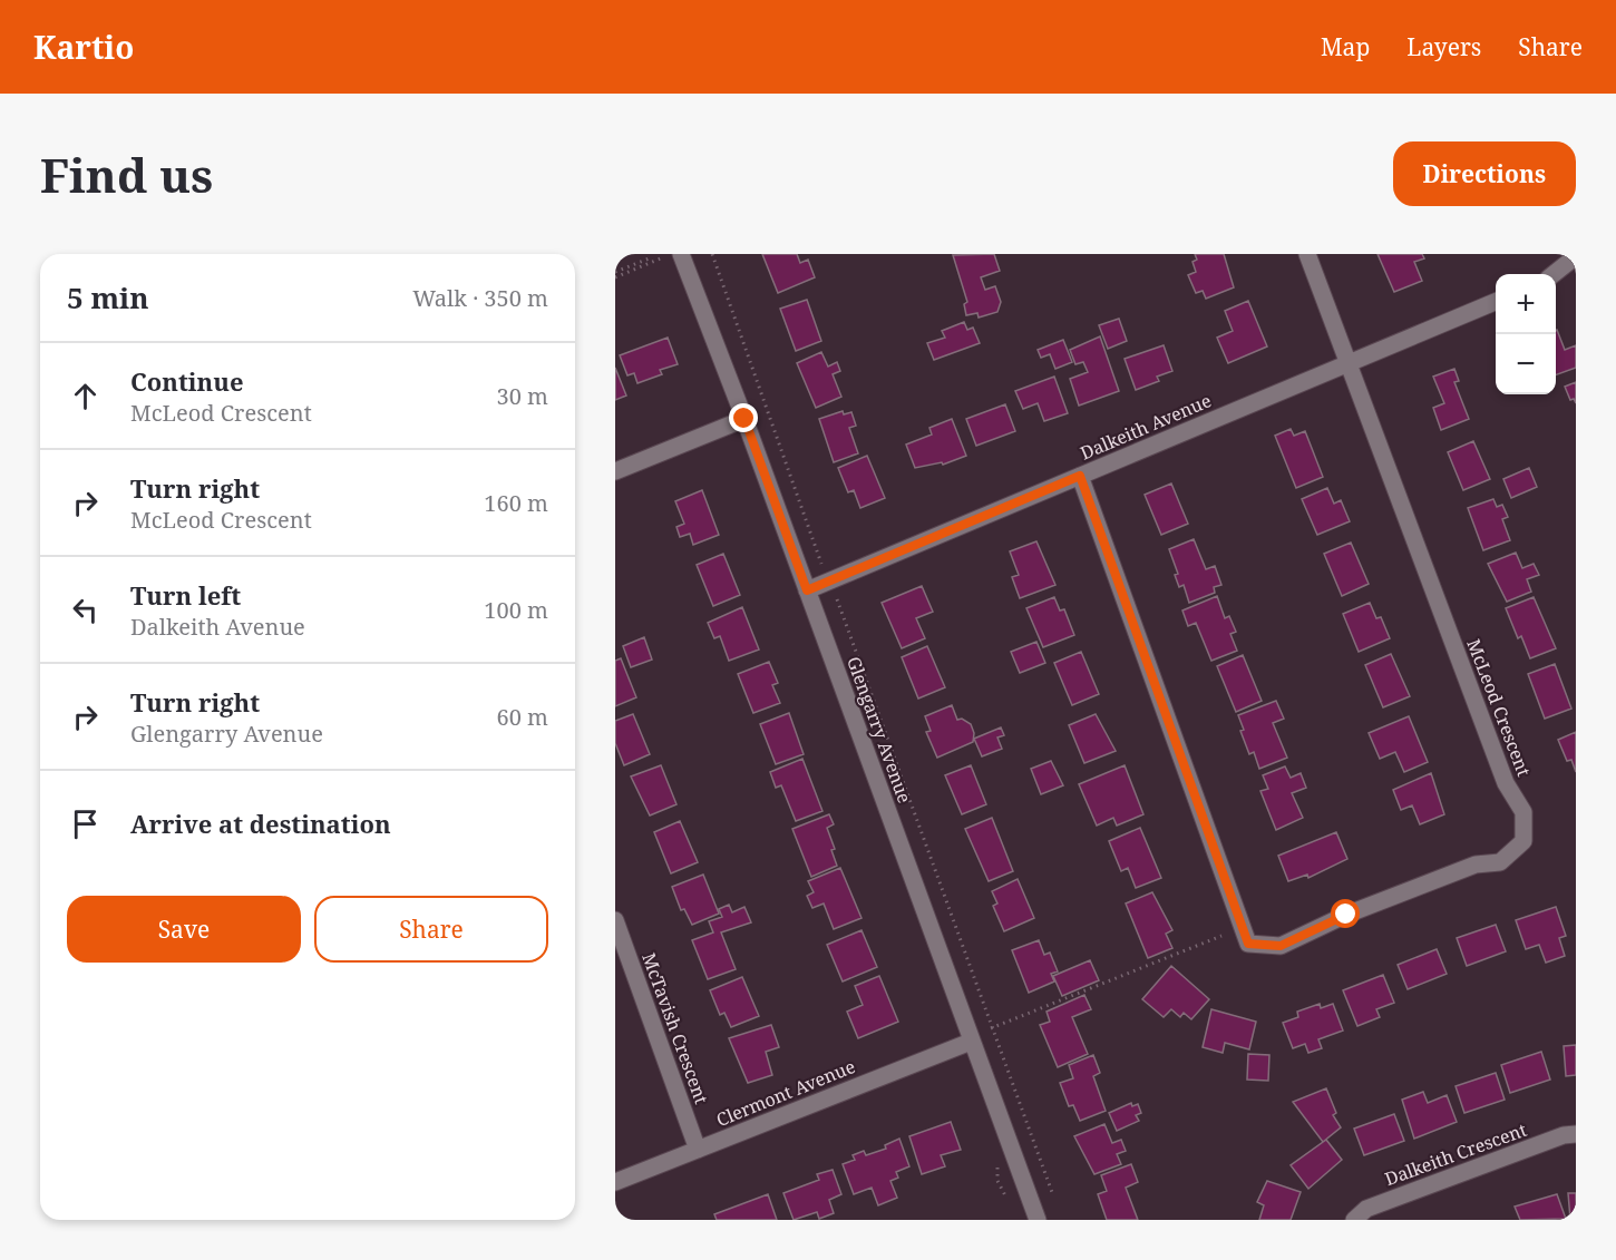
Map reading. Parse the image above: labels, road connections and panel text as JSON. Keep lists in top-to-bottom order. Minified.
{"streets":{"street":["Dalkeith Avenue","McLeod Crescent","Glengarry Avenue","McTavish Crescent","Clermont Avenue","Dalkeith Crescent"]},"crossings":[["Dalkeith Avenue","McLeod Crescent"],["Dalkeith Avenue","Glengarry Avenue"],["Glengarry Avenue","Clermont Avenue"],["McTavish Crescent","Clermont Avenue"]],"page":{"header":"Kartio","nav":["Map","Layers","Share"],"buttons":["Directions",["Save","Share"]],"title":"Find us","heading":["5 min","Walk · 350 m"],"map_buttons":["+","−"],"list":[["Continue","McLeod Crescent","30 m"],["Turn right","McLeod Crescent","160 m"],["Turn left","Dalkeith Avenue","100 m"],["Turn right","Glengarry Avenue","60 m"],"Arrive at destination"]}}
